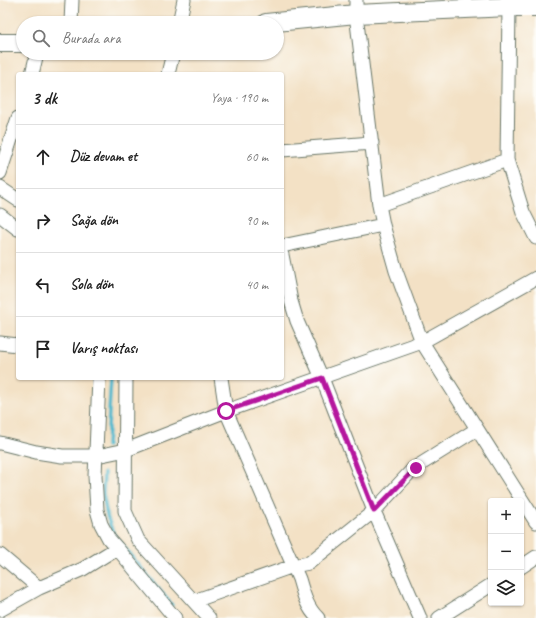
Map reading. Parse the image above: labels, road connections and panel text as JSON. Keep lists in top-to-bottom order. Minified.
{"page":{"search":"Burada ara","heading":["3 dk","Yaya · 190 m"],"list":[["Düz devam et","60 m"],["Sağa dön","90 m"],["Sola dön","40 m"],"Varış noktası"],"map_buttons":["+","−"]}}
